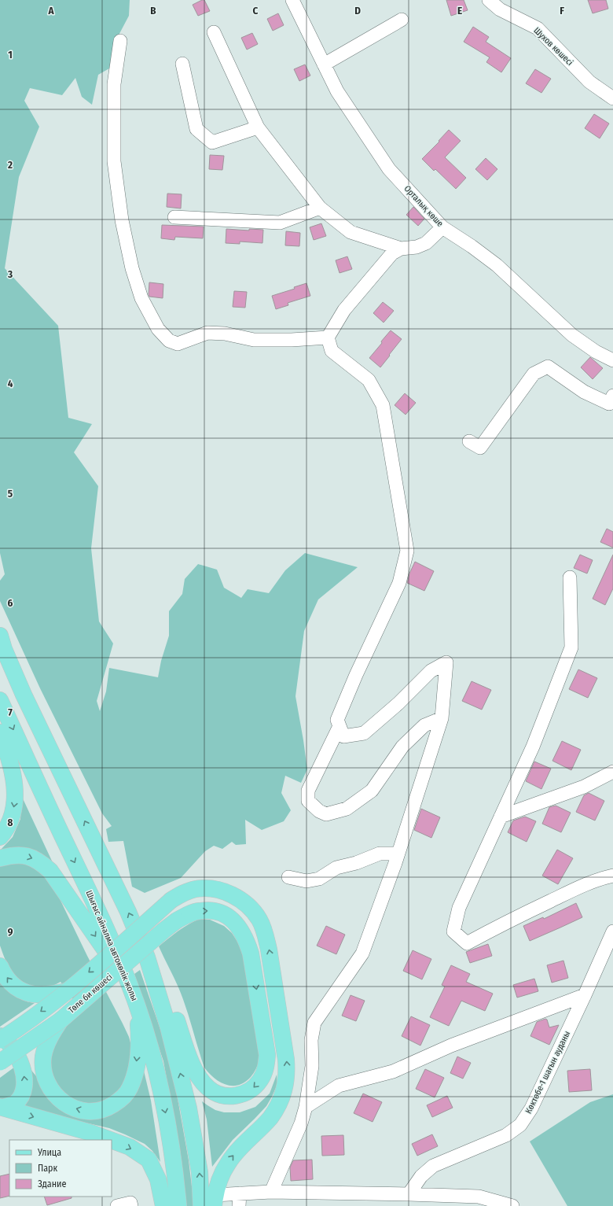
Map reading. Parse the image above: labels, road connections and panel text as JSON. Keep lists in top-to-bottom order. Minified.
{"streets":{"main road":["Шығыс айналма автокөлік жолы","Төле би көшесі"],"street":["Шухов көшесі","Орталық көше","Көктөбе-1 шағын ауданы"]},"legend":["Улица","Парк","Здание"],"grid":{"columns":["A","B","C","D","E","F"],"rows":["1","2","3","4","5","6","7","8","9"]}}
